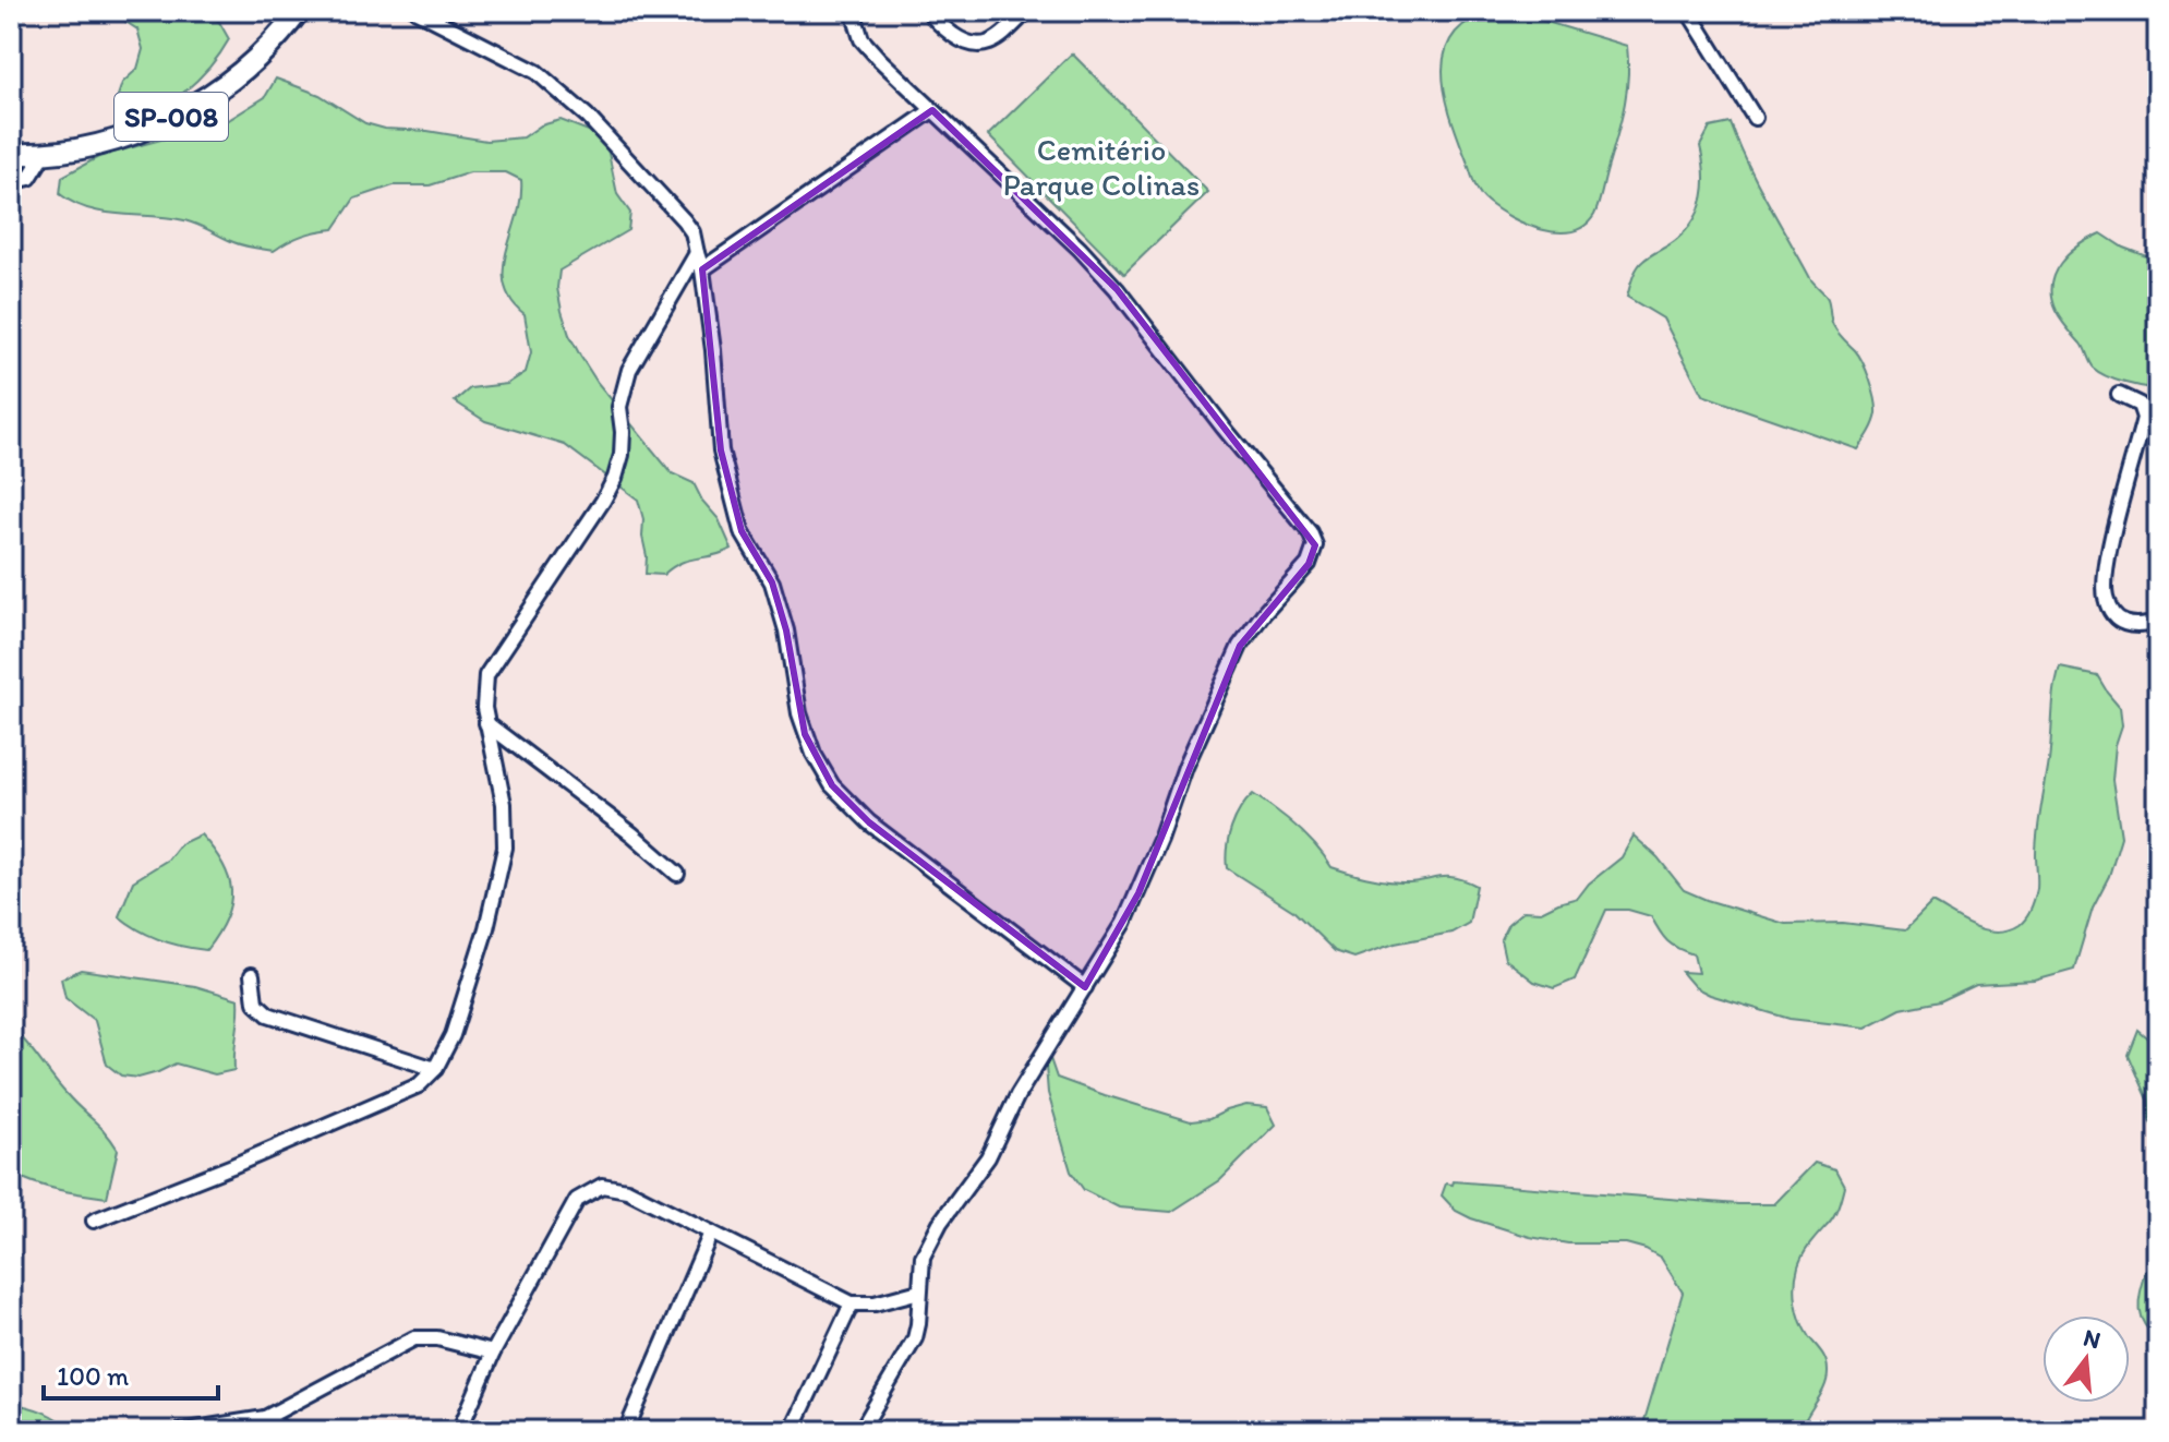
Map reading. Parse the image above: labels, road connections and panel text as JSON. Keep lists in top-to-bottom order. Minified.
{"streets":{"main road":["SP-008"]},"parks":["Cemitério Parque Colinas"],"scale_bar":"100 m","north":"top"}
